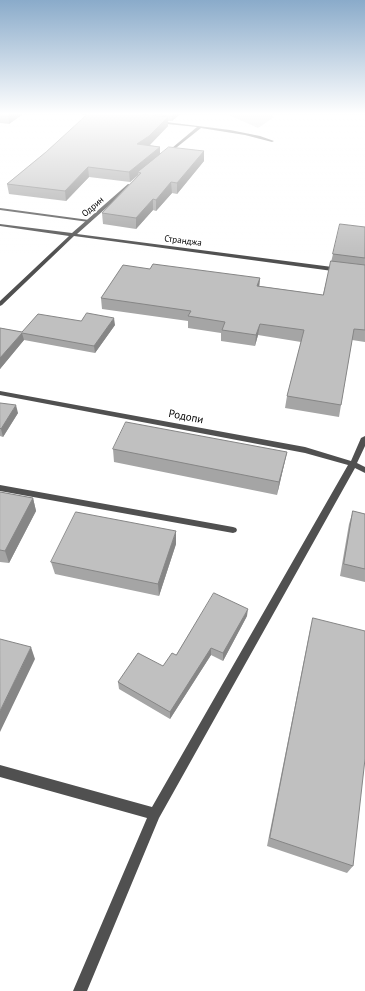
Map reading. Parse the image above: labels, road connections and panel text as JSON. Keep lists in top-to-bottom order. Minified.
{"streets":{"street":["Одрин","Странджа","Родопи"]},"crossings":[["Одрин","Странджа"]]}
